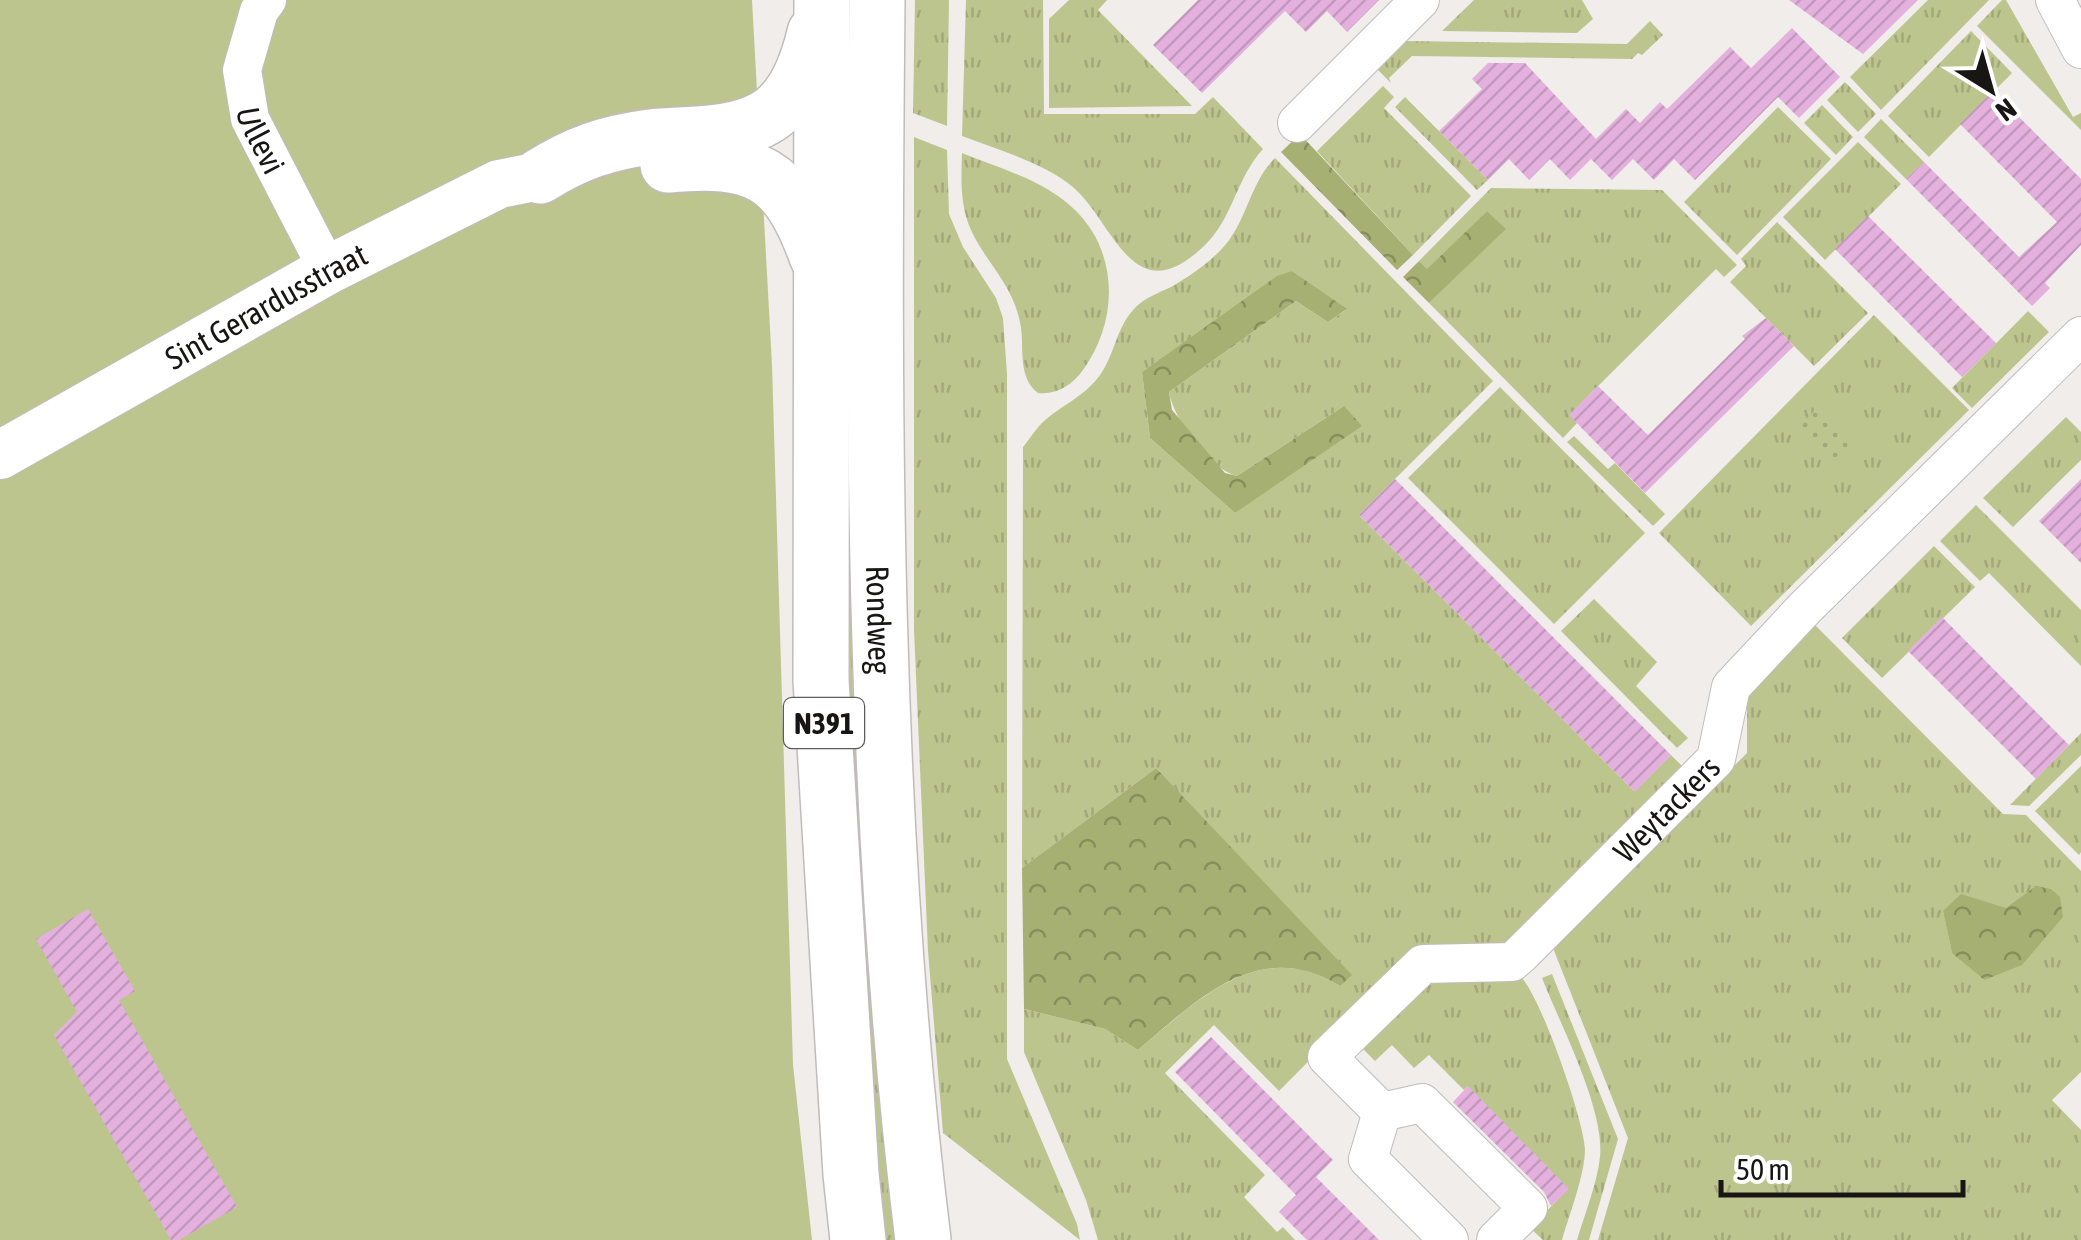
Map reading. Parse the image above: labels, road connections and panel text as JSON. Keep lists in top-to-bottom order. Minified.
{"streets":{"main road":["Rondweg","N391"],"street":["Ullevi","Sint Gerardusstraat","Weytackers"]},"crossings":[["Ullevi","Sint Gerardusstraat"]],"scale_bar":"50 m","north":"bottom right"}
